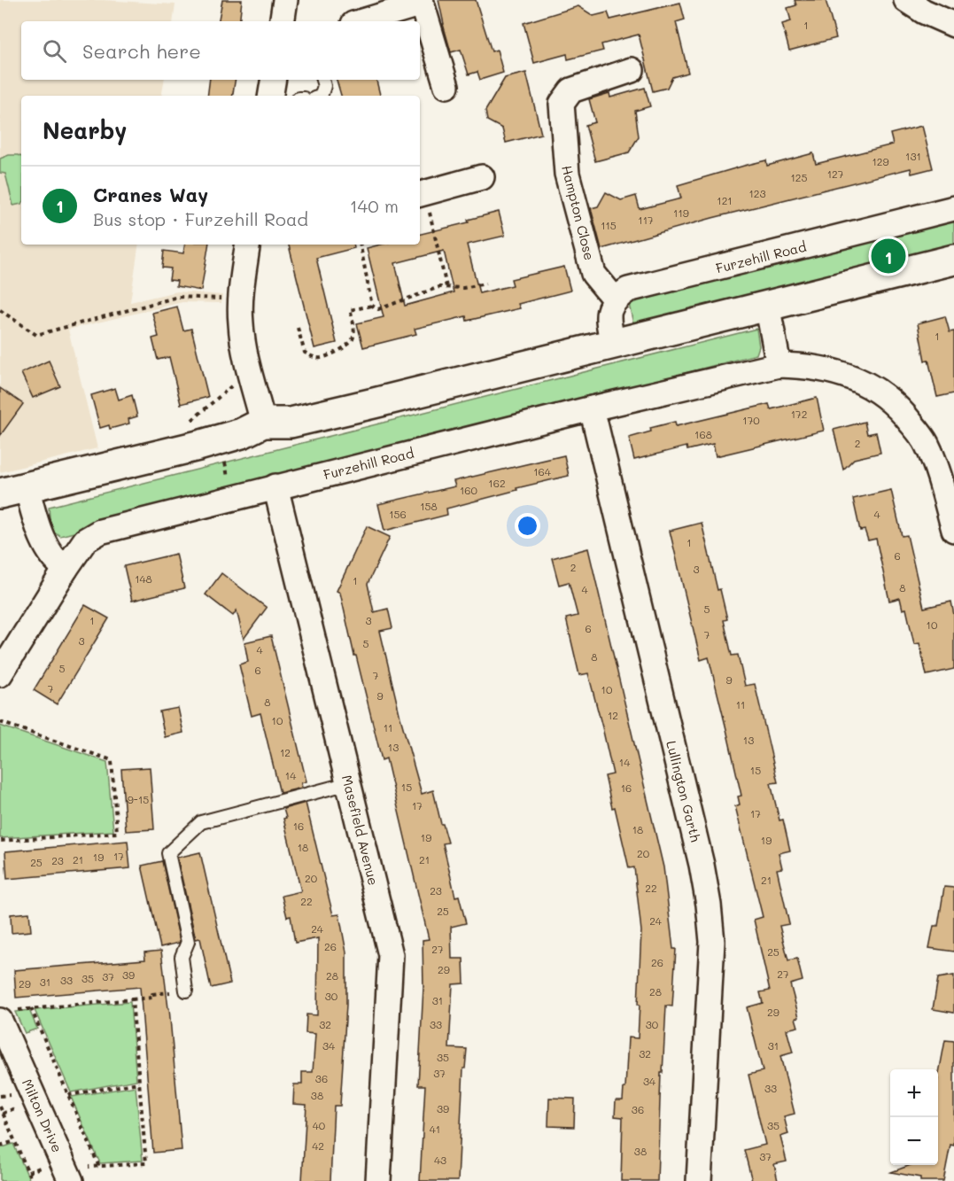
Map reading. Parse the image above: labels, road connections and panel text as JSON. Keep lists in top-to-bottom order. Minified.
{"streets":{"street":["Hampton Close","Furzehill Road","Lullington Garth","Masefield Avenue","Milton Drive"]},"crossings":[["Hampton Close","Furzehill Road"],["Furzehill Road","Lullington Garth"],["Furzehill Road","Masefield Avenue"]],"house_numbers":["1","131","129","127","125","123","121","119","117","115","1","172","170","168","2","164","162","160","158","156","4","1","6","2","3","148","1","8","4","5","1","3","10","6","7","3","5","4","8","5","6","7","9","7","10","9","8","11","12","10","11","13","13","12","14","15","14","15","16","9-15","17","17","16","18","19","19","18","20","17","19","21","21","23","25","20","21","22","23","22","25","24","24","26","27","25","26","29","27","39","28","37","35","33","31","29","28","30","31","29","32","33","30","34","31","32","35","37","36","34","33","38","39","36","40","35","41","42","38","37","43"],"page":{"search":"Search here","heading":"Nearby","list":[{"mark":"1","name":"Cranes Way","note":"Bus stop · Furzehill Road","value":"140 m"}],"pins":"1","map_buttons":["+","−"]}}
